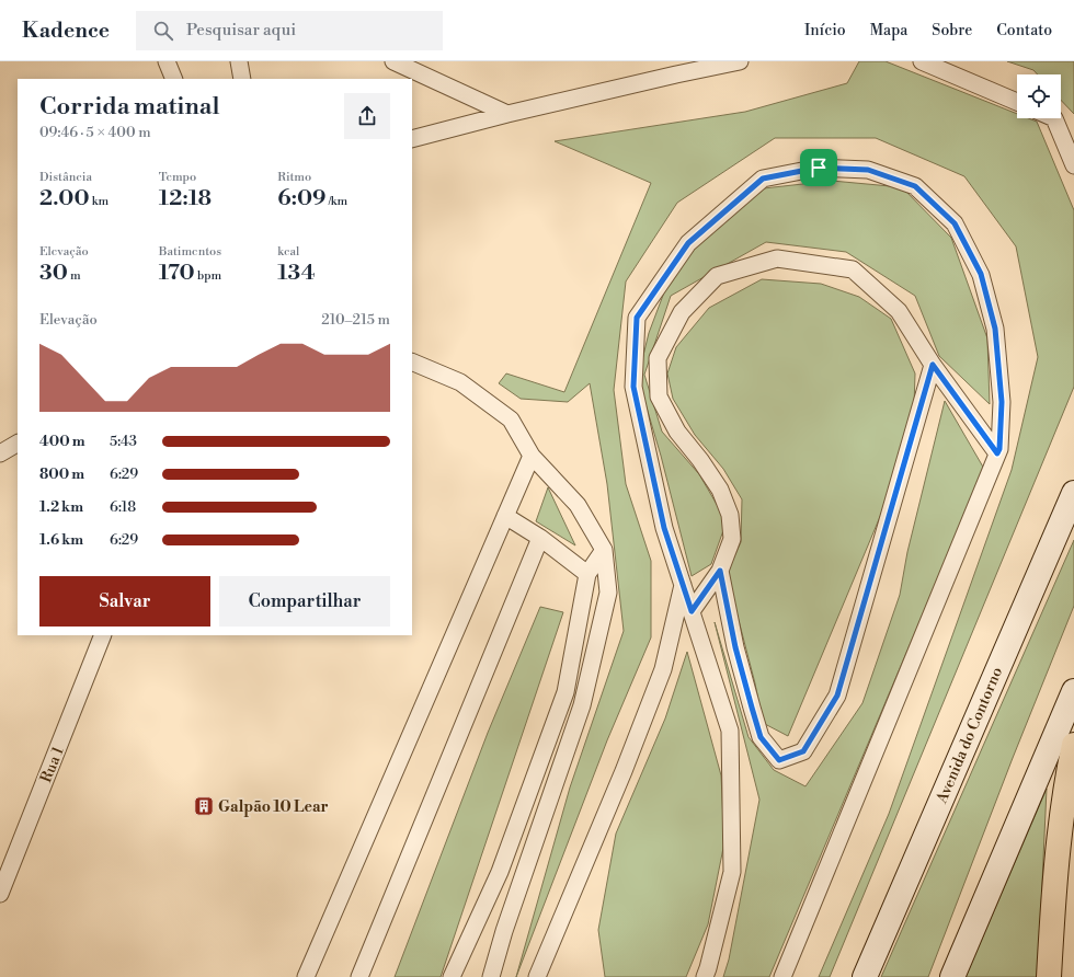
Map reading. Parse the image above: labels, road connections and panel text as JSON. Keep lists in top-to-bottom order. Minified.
{"streets":{"main road":["Avenida do Contorno"],"lane":["Rua 1"]},"places":{"building":["Galpão 10 Lear"]},"page":{"header":"Kadence","search":"Pesquisar aqui","nav":["Início","Mapa","Sobre","Contato"],"heading":["Corrida matinal","09:46 · 5 × 400 m"],"stats":[["Distância","2.00 km"],["Tempo","12:18"],["Ritmo","6:09 /km"],["Elevação","30 m"],["Batimentos","170 bpm"],["kcal","134"]],"chart":["Elevação","210–215 m"],"list":[{"name":"400 m","note":"5:43"},{"name":"800 m","note":"6:29"},{"name":"1.2 km","note":"6:18"},{"name":"1.6 km","note":"6:29"}],"buttons":["Salvar","Compartilhar"]}}
